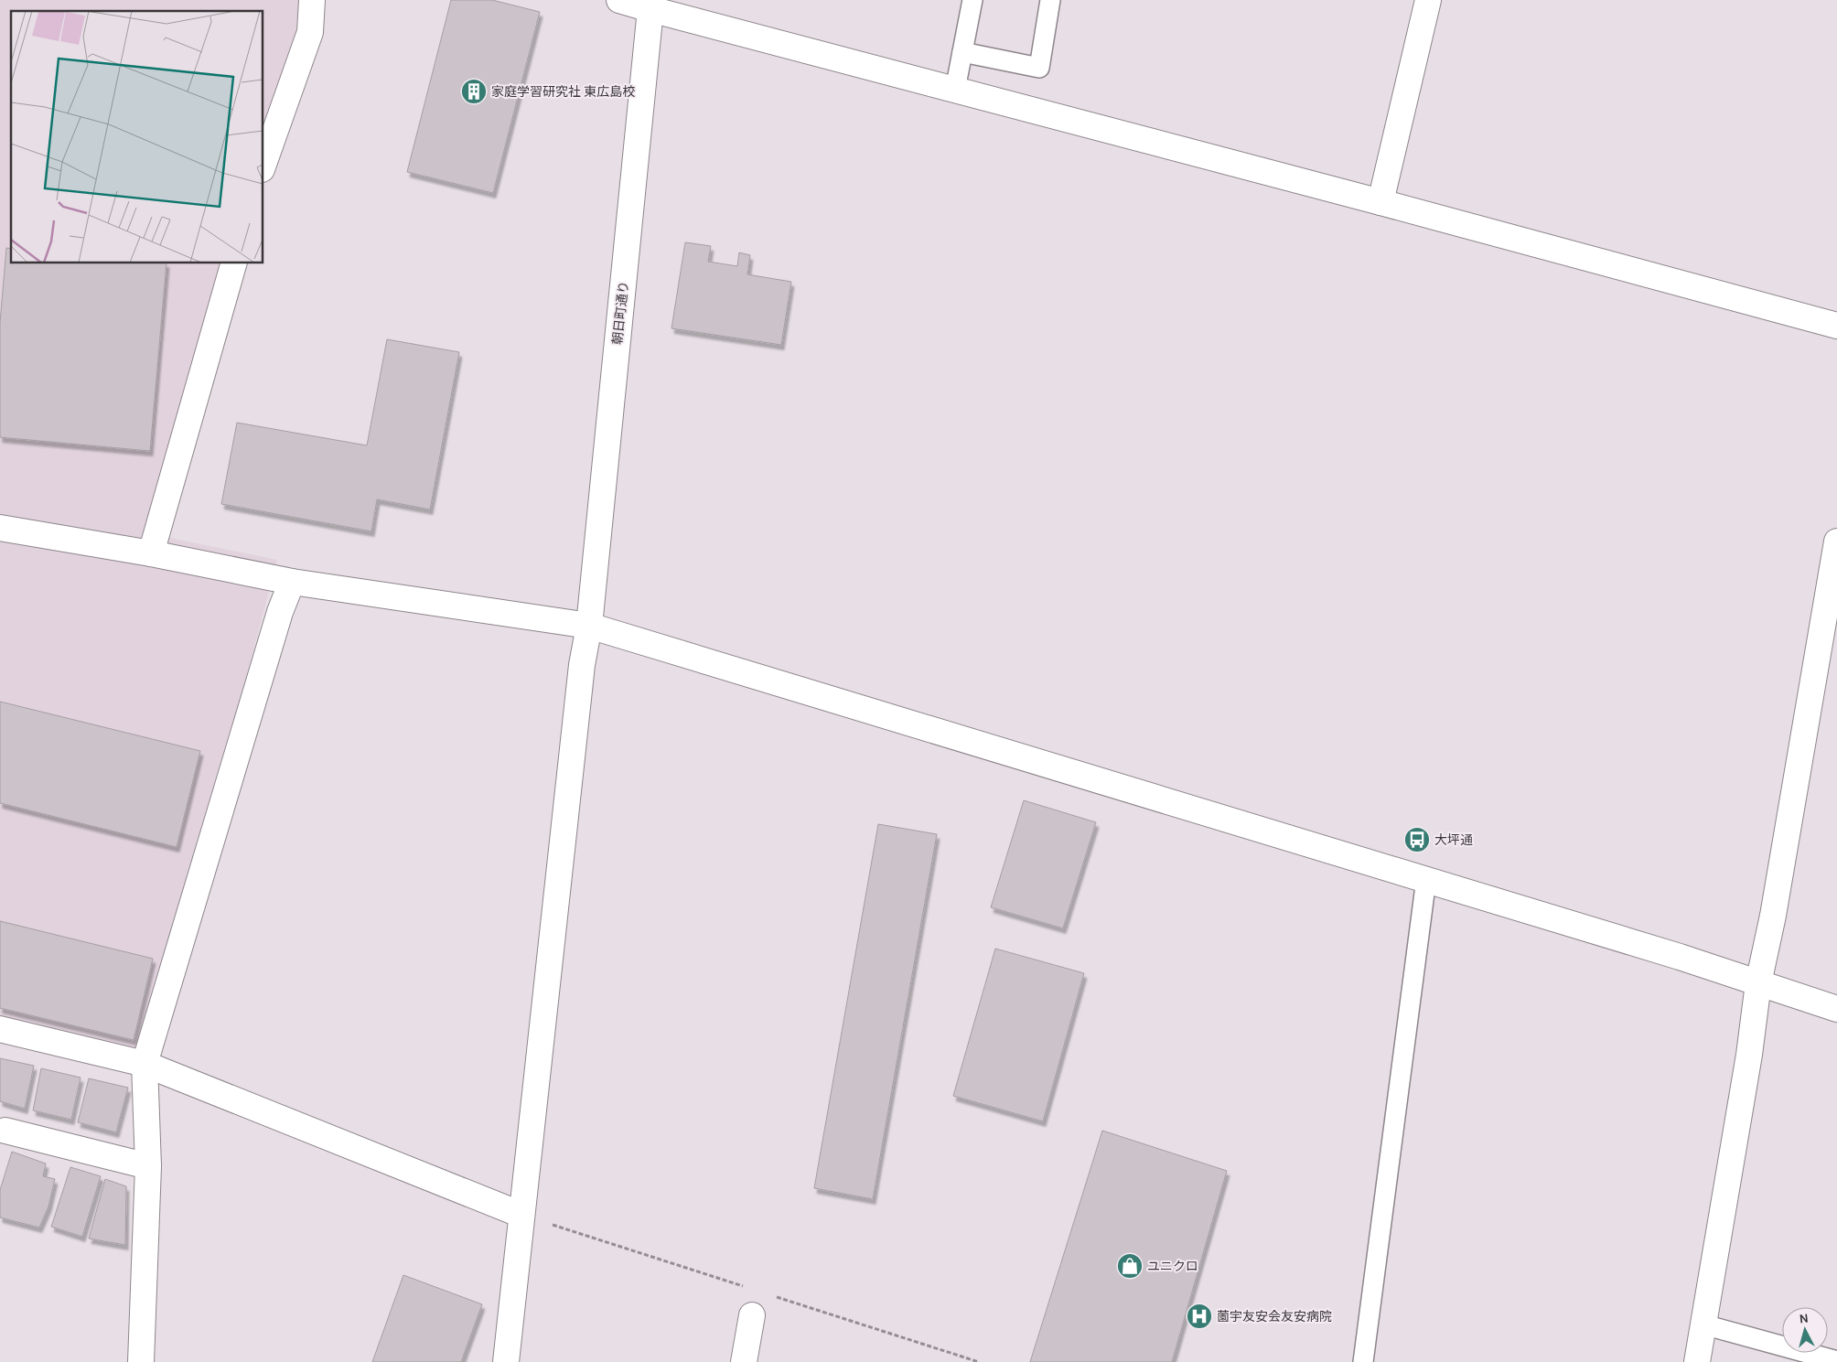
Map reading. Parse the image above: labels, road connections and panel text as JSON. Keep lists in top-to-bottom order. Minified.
{"streets":{"street":["朝日町通り"]},"places":{"building":["家庭学習研究社 東広島校"],"bus stop":["大坪通"],"shop":["ユニクロ"],"hospital":["薗宇友安会友安病院"]},"north":"top"}
